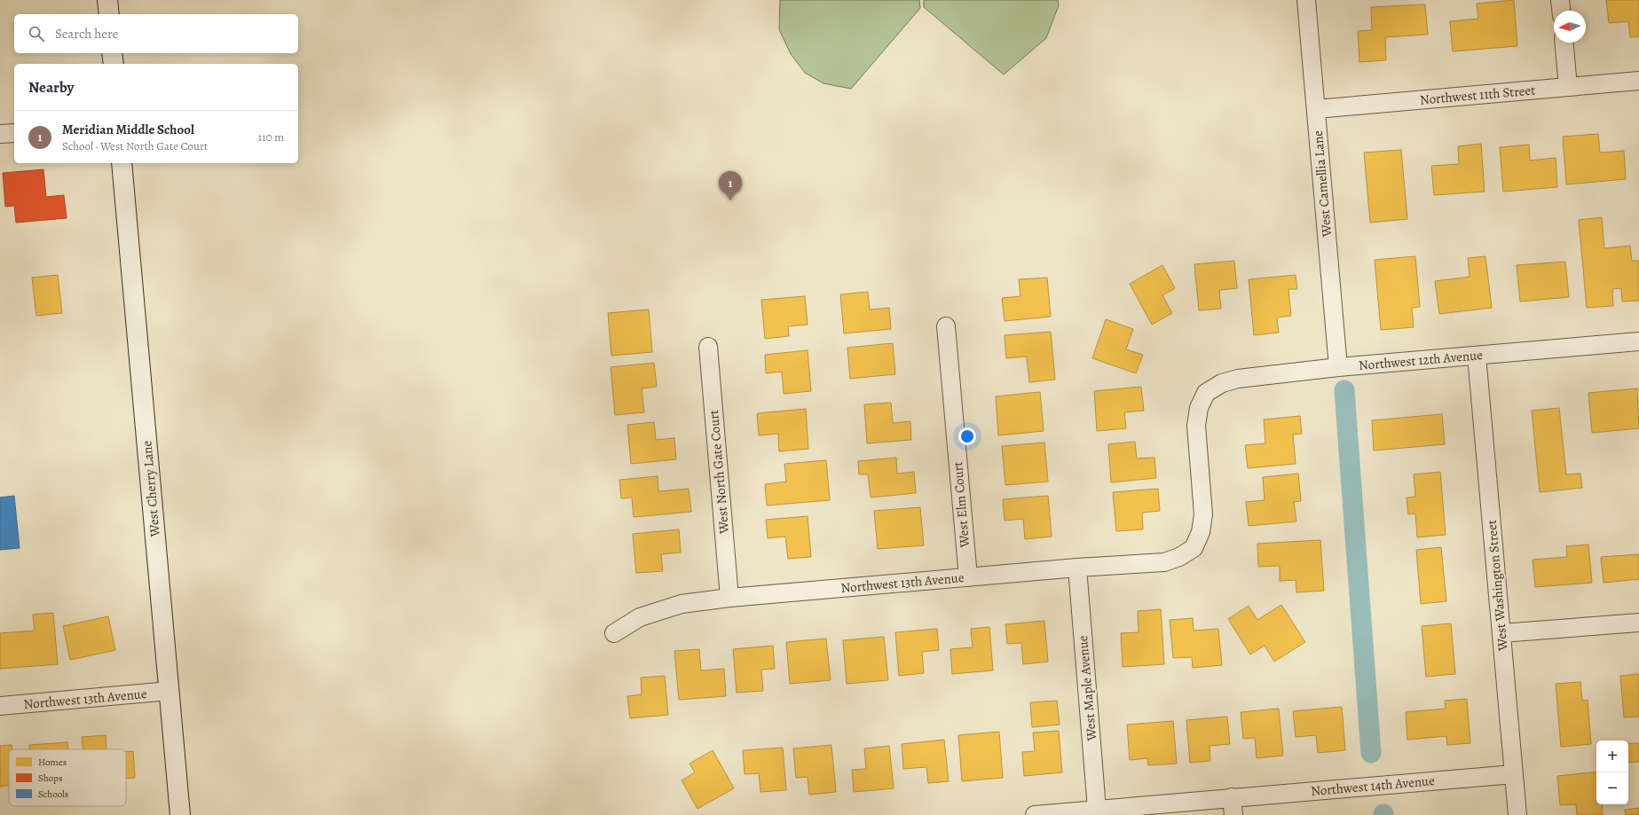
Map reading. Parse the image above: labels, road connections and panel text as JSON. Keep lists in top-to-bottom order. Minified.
{"streets":{"main road":["West Cherry Lane"],"street":["Northwest 11th Street","West Camellia Lane","Northwest 12th Avenue","West North Gate Court","West Elm Court","Northwest 13th Avenue","West Washington Street","West Maple Avenue","Northwest 14th Avenue"]},"crossings":[["Northwest 11th Street","West Camellia Lane"],["West Camellia Lane","Northwest 12th Avenue"],["Northwest 12th Avenue","Northwest 13th Avenue"],["Northwest 12th Avenue","West Washington Street"],["West North Gate Court","Northwest 13th Avenue"],["West Cherry Lane","Northwest 13th Avenue"],["West Elm Court","Northwest 13th Avenue"],["Northwest 13th Avenue","West Maple Avenue"],["West Washington Street","Northwest 14th Avenue"],["West Maple Avenue","Northwest 14th Avenue"]],"legend":["Homes","Shops","Schools"],"north":"left","page":{"search":"Search here","heading":"Nearby","list":[{"mark":"1","name":"Meridian Middle School","note":"School · West North Gate Court","value":"110 m"}],"pins":"1","map_buttons":["+","−"]}}
